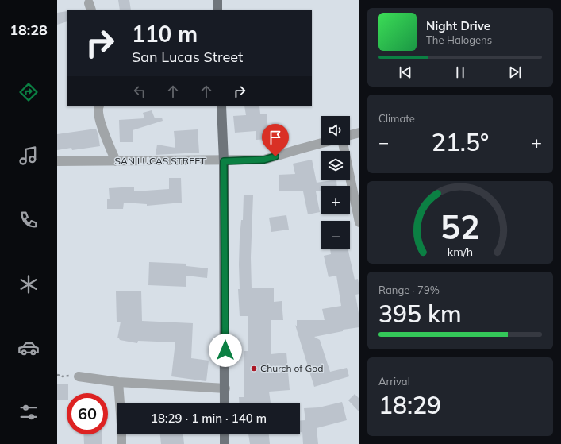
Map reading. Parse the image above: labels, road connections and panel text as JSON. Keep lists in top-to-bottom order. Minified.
{"streets":{"street":["SAN LUCAS STREET"]},"places":["Church of God"],"page":{"tabs":"18:28","turn":["110 m","San Lucas Street"],"song":["Night Drive","The Halogens"],"tile":["Climate",["Range · 79%","395 km"],["Arrival","18:29"]],"map_buttons":["+","−"],"heat":["−","21.5°","+"],"limit":"60","trip":"18:29 · 1 min · 140 m","gauge":["52","km/h"]}}
